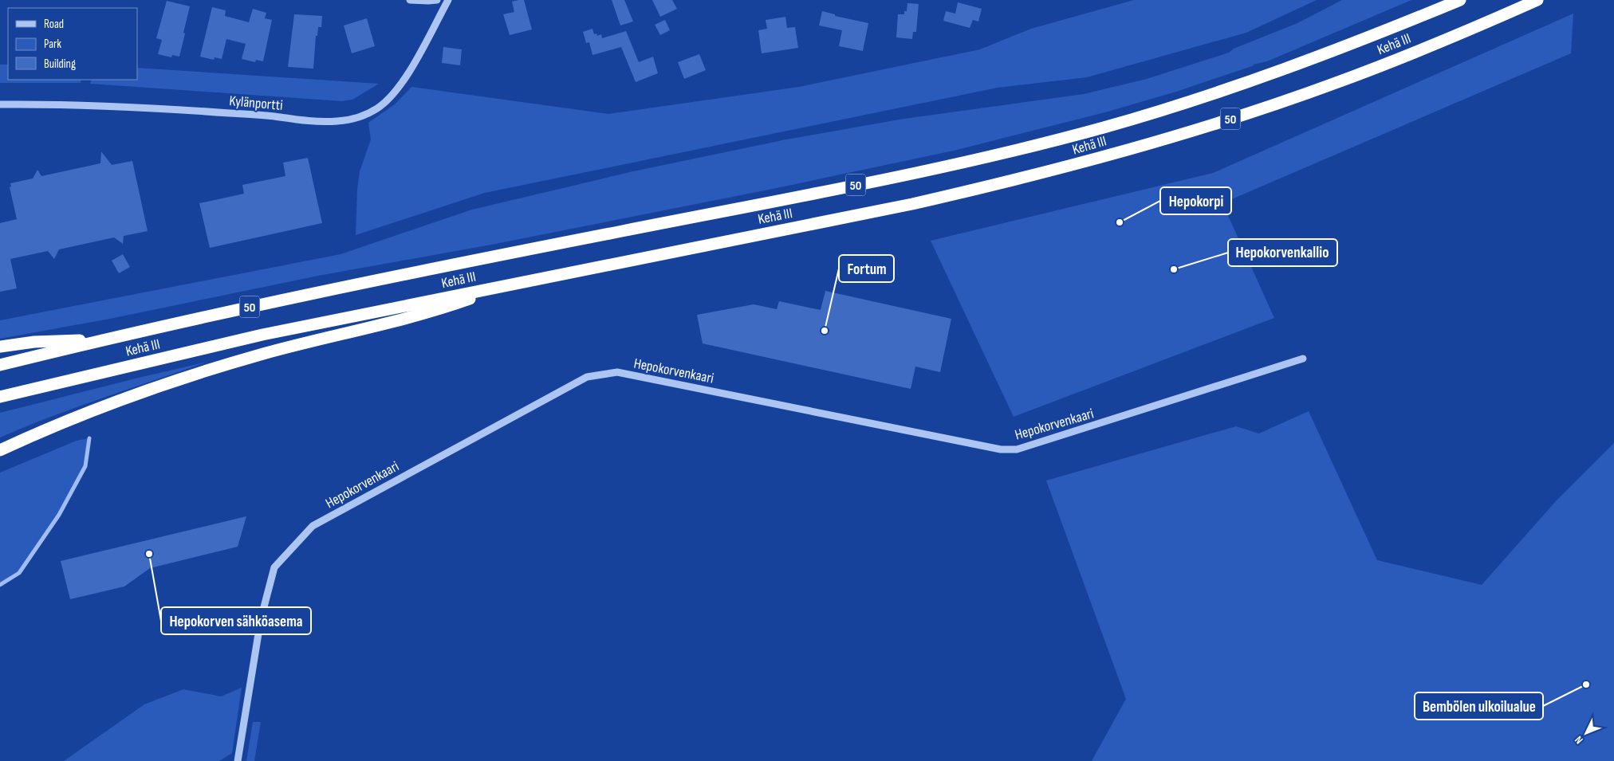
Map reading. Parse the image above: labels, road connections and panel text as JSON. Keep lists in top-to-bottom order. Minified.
{"streets":{"highway":["Kehä III","50"],"street":["Kylänportti","Hepokorvenkaari"]},"places":["Hepokorpi","Hepokorvenkallio","Fortum","Hepokorven sähköasema","Bembölen ulkoilualue"],"legend":["Road","Park","Building"],"north":"bottom left"}
